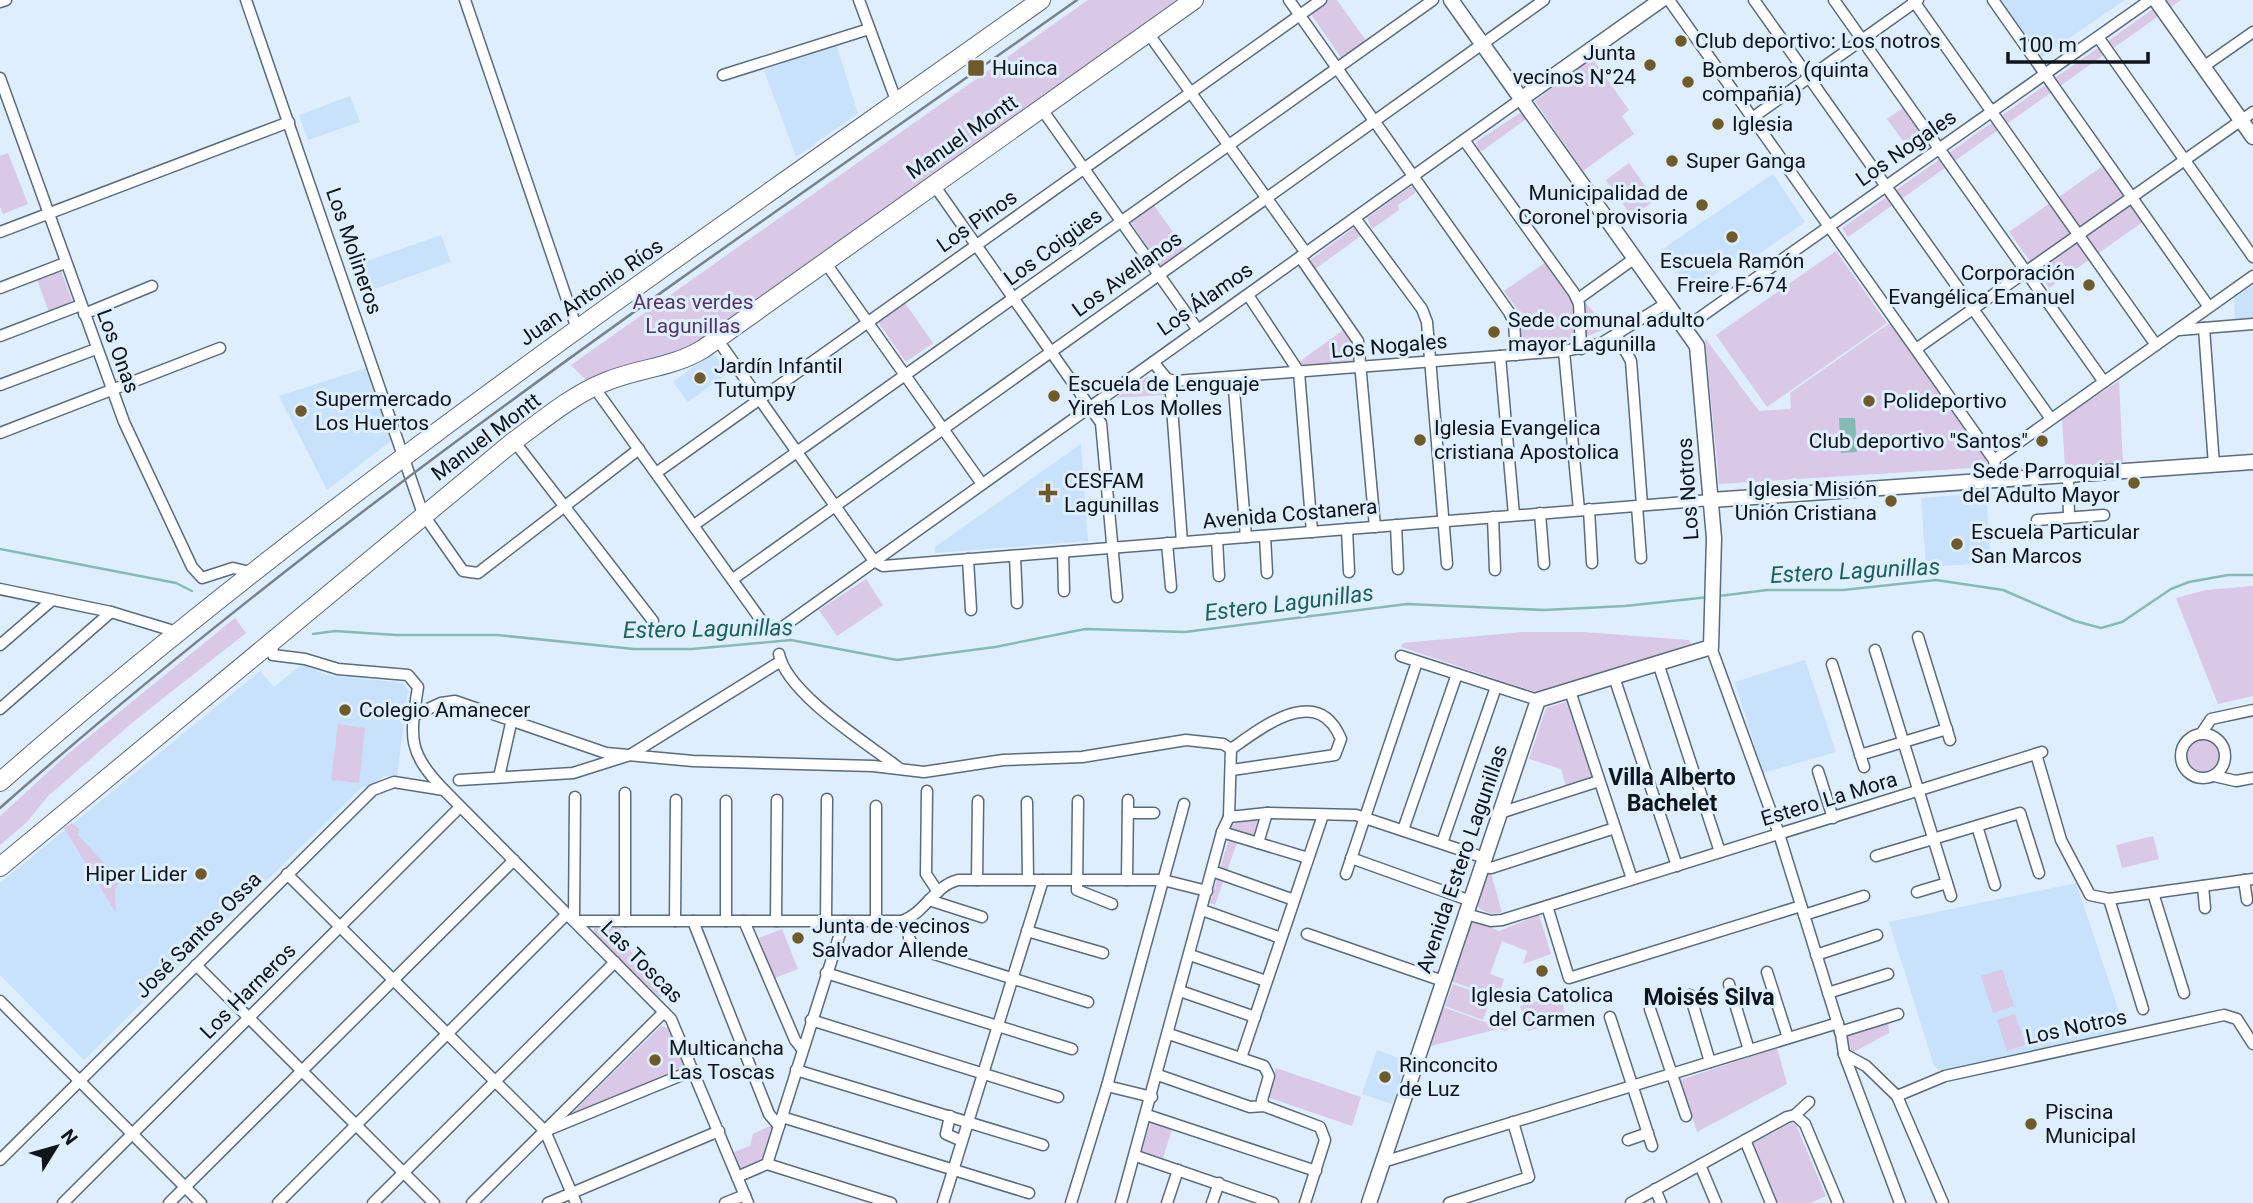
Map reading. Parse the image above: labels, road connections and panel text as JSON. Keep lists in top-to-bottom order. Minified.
{"streets":{"main road":["Manuel Montt","Juan Antonio Ríos"],"street":["Los Nogales","Los Pinos","Los Coigües","Los Molineros","Los Avellanos","Los Álamos","Los Onas","Los Notros","Avenida Costanera","Estero La Mora","Avenida Estero Lagunillas","José Santos Ossa","Las Toscas","Los Harneros"]},"crossings":[["Manuel Montt","Los Molineros"],["Manuel Montt","Las Toscas"],["Los Nogales","Los Notros"],["Los Molineros","Juan Antonio Ríos"],["Los Avellanos","Los Álamos"],["Los Avellanos","Los Notros"],["Juan Antonio Ríos","Los Onas"],["Los Álamos","Los Notros"],["Los Álamos","Avenida Costanera"],["Los Notros","Avenida Costanera"],["Los Notros","Estero La Mora"],["Estero La Mora","Avenida Estero Lagunillas"],["José Santos Ossa","Las Toscas"],["Las Toscas","Los Harneros"]],"districts":["Villa Alberto Bachelet","Moisés Silva"],"water":["Estero Lagunillas"],"parks":["Areas verdes Lagunillas"],"places":{"other":["Club deportivo: Los notros","Junta vecinos N°24","Bomberos (quinta compañia)","Iglesia","Super Ganga","Municipalidad de Coronel provisoria","Escuela Ramón Freire F-674","Corporación Evangélica Emanuel","Sede comunal adulto mayor Lagunilla","Jardín Infantil Tutumpy","Escuela de Lenguaje Yireh Los Molles","Polideportivo","Supermercado Los Huertos","Iglesia Evangelica cristiana Apostolica","Club deportivo \"Santos\"","Sede Parroquial del Adulto Mayor","Iglesia Misión Unión Cristiana","Escuela Particular San Marcos","Colegio Amanecer","Hiper Lider","Junta de vecinos Salvador Allende","Iglesia Catolica del Carmen","Multicancha Las Toscas","Rinconcito de Luz","Piscina Municipal"],"transit":["Huinca"],"health":["CESFAM Lagunillas"]},"scale_bar":"100 m","north":"top right"}
